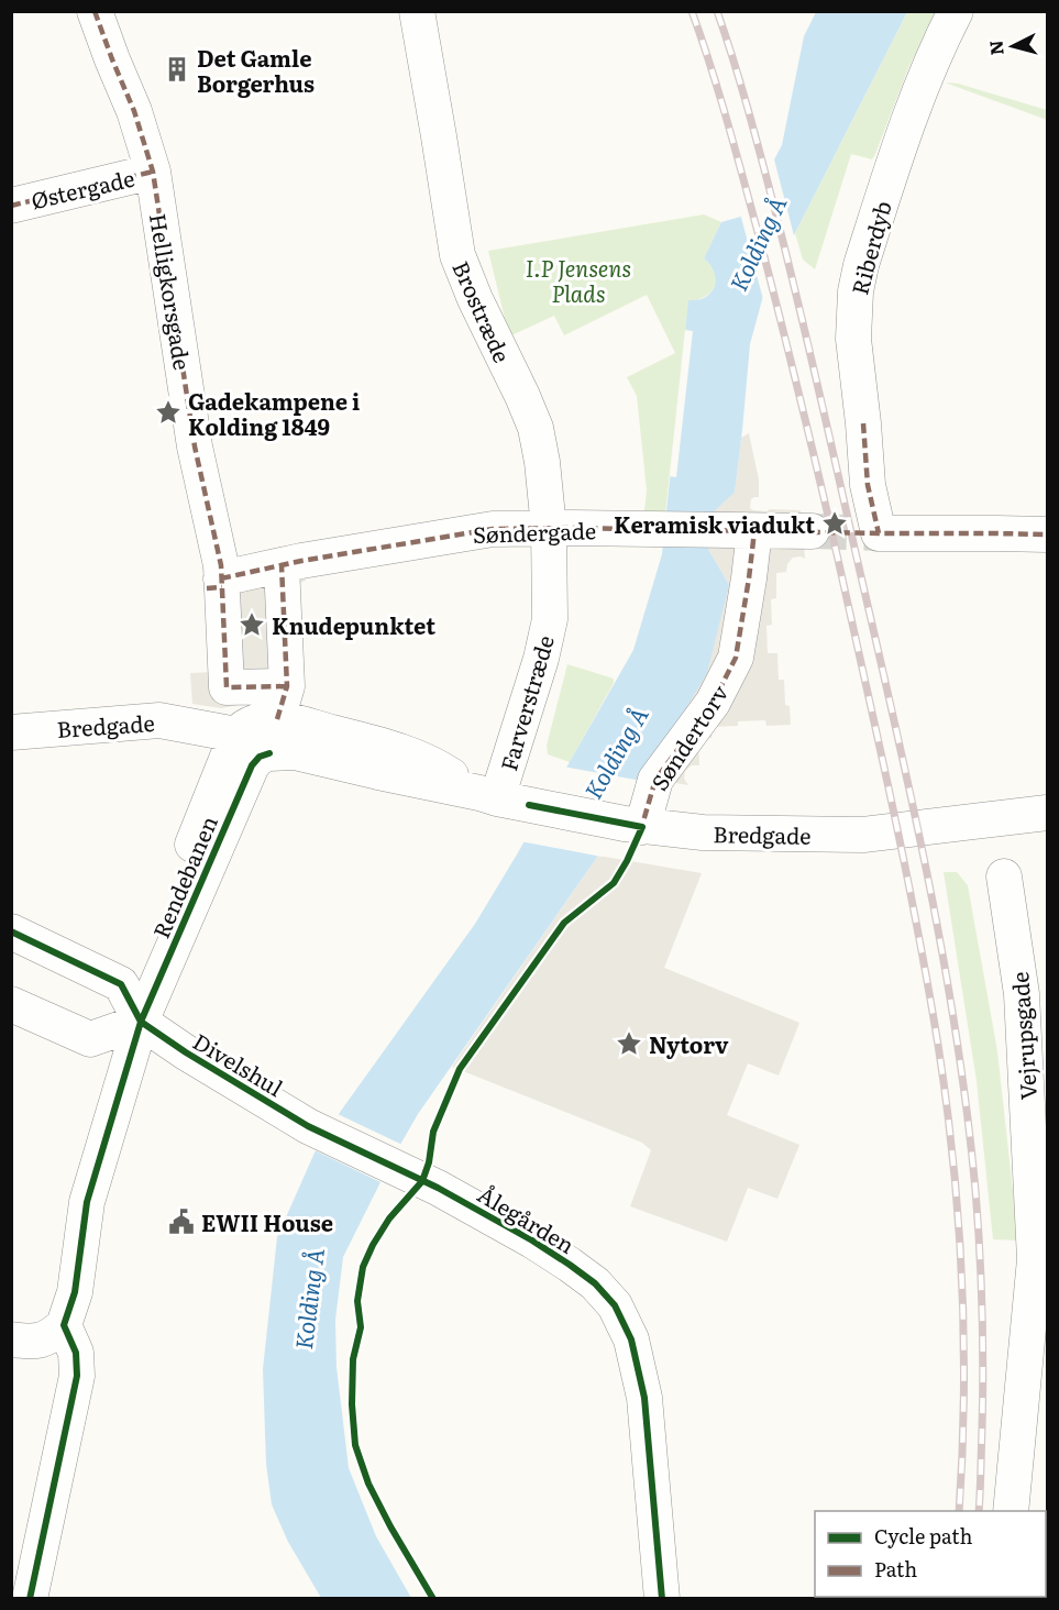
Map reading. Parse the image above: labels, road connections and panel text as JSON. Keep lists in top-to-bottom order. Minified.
{"streets":{"street":["Østergade","Riberdyb","Helligkorsgade","Brostræde","Søndergade","Farverstræde","Bredgade","Søndertorv","Rendebanen","Vejrupsgade","Divelshul","Ålegården"]},"crossings":[["Østergade","Helligkorsgade"],["Helligkorsgade","Søndergade"],["Brostræde","Søndergade"],["Brostræde","Farverstræde"],["Søndergade","Farverstræde"],["Søndergade","Søndertorv"],["Farverstræde","Bredgade"],["Bredgade","Søndertorv"],["Bredgade","Rendebanen"],["Rendebanen","Divelshul"],["Divelshul","Ålegården"]],"water":["Kolding Å"],"parks":["I.P Jensens Plads"],"places":{"building":["Det Gamle Borgerhus"],"place":["Gadekampene i Kolding 1849","Keramisk viadukt","Knudepunktet","Nytorv"],"public building":["EWII House"]},"legend":["Cycle path","Path"],"north":"left"}
